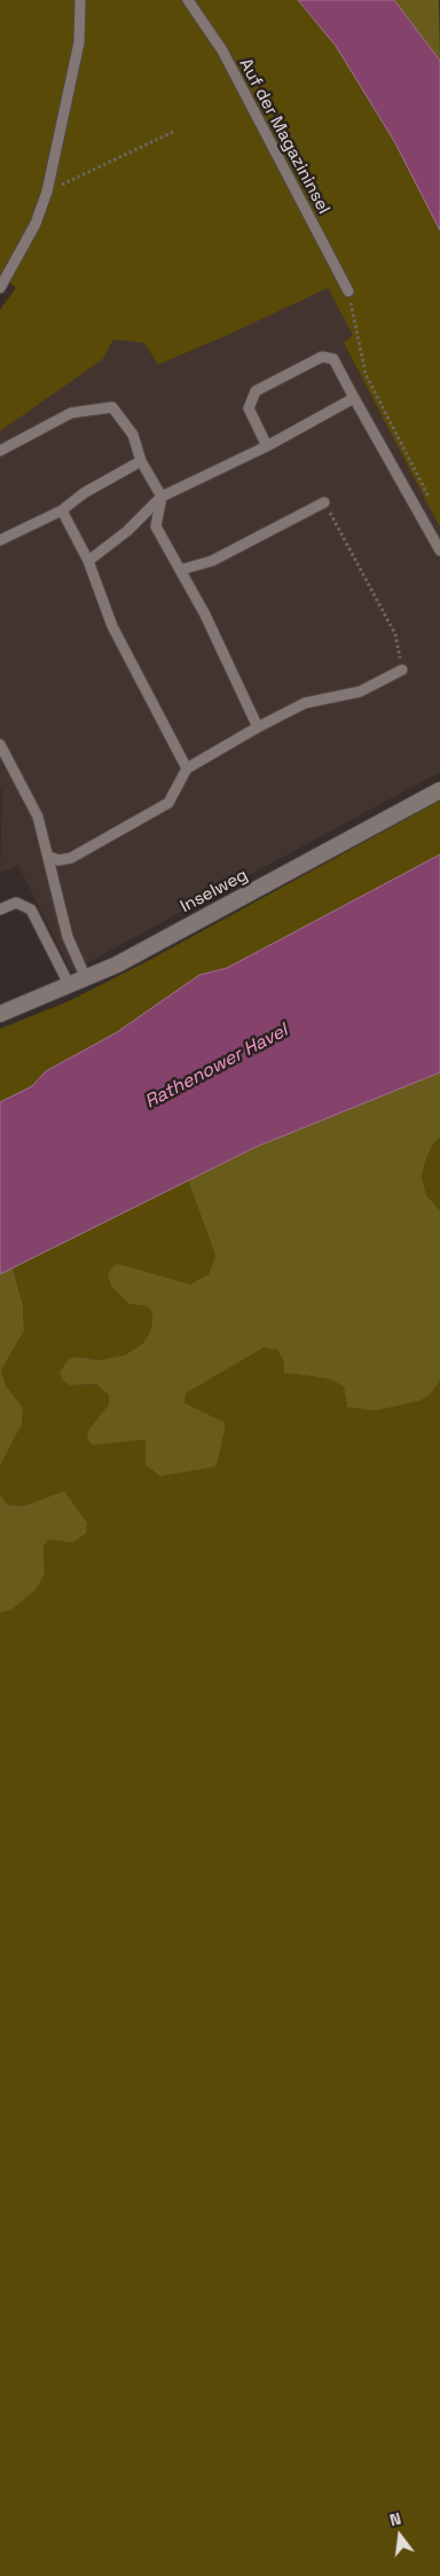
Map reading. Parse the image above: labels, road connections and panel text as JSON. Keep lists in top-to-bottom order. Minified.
{"streets":{"street":["Inselweg"],"lane":["Auf der Magazininsel"]},"water":["Rathenower Havel"],"north":"top"}
